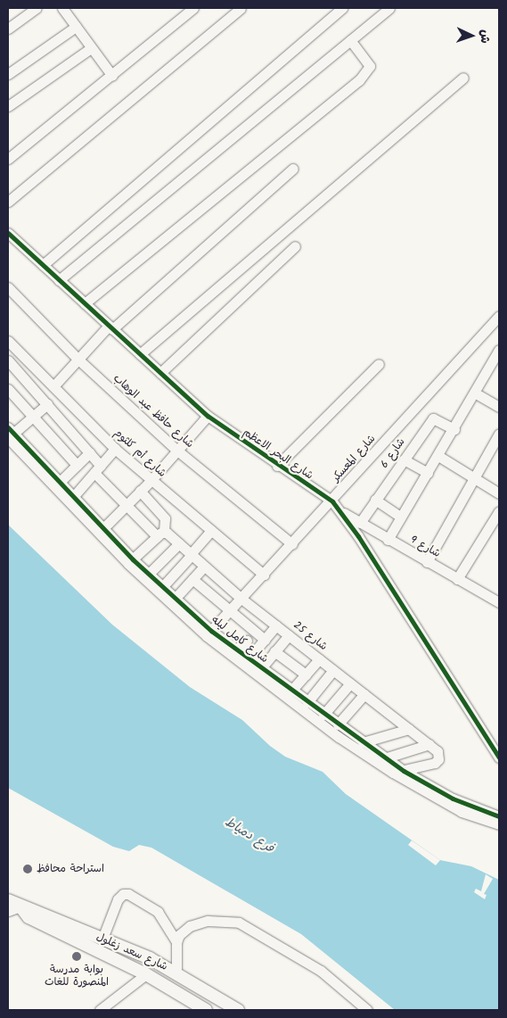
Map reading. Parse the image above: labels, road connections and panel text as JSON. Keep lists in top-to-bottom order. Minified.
{"streets":{"main road":["شارع سعد زغلول"],"street":["شارع حافظ عبد الوهاب","شارع أم كلثوم","شارع 6","شارع البحر الاعظم","شارع المعسكر","شارع 9","شارع 25","شارع كامل ليله"]},"crossings":[["شارع حافظ عبد الوهاب","شارع المعسكر"],["شارع أم كلثوم","شارع المعسكر"],["شارع 6","شارع 9"],["شارع البحر الاعظم","شارع المعسكر"],["شارع البحر الاعظم","شارع 9"],["شارع المعسكر","شارع 25"],["شارع المعسكر","شارع كامل ليله"]],"water":["فرع دمياط"],"places":["استراحة محافظ","بوابة مدرسة المنصورة للغات"],"north":"right"}
